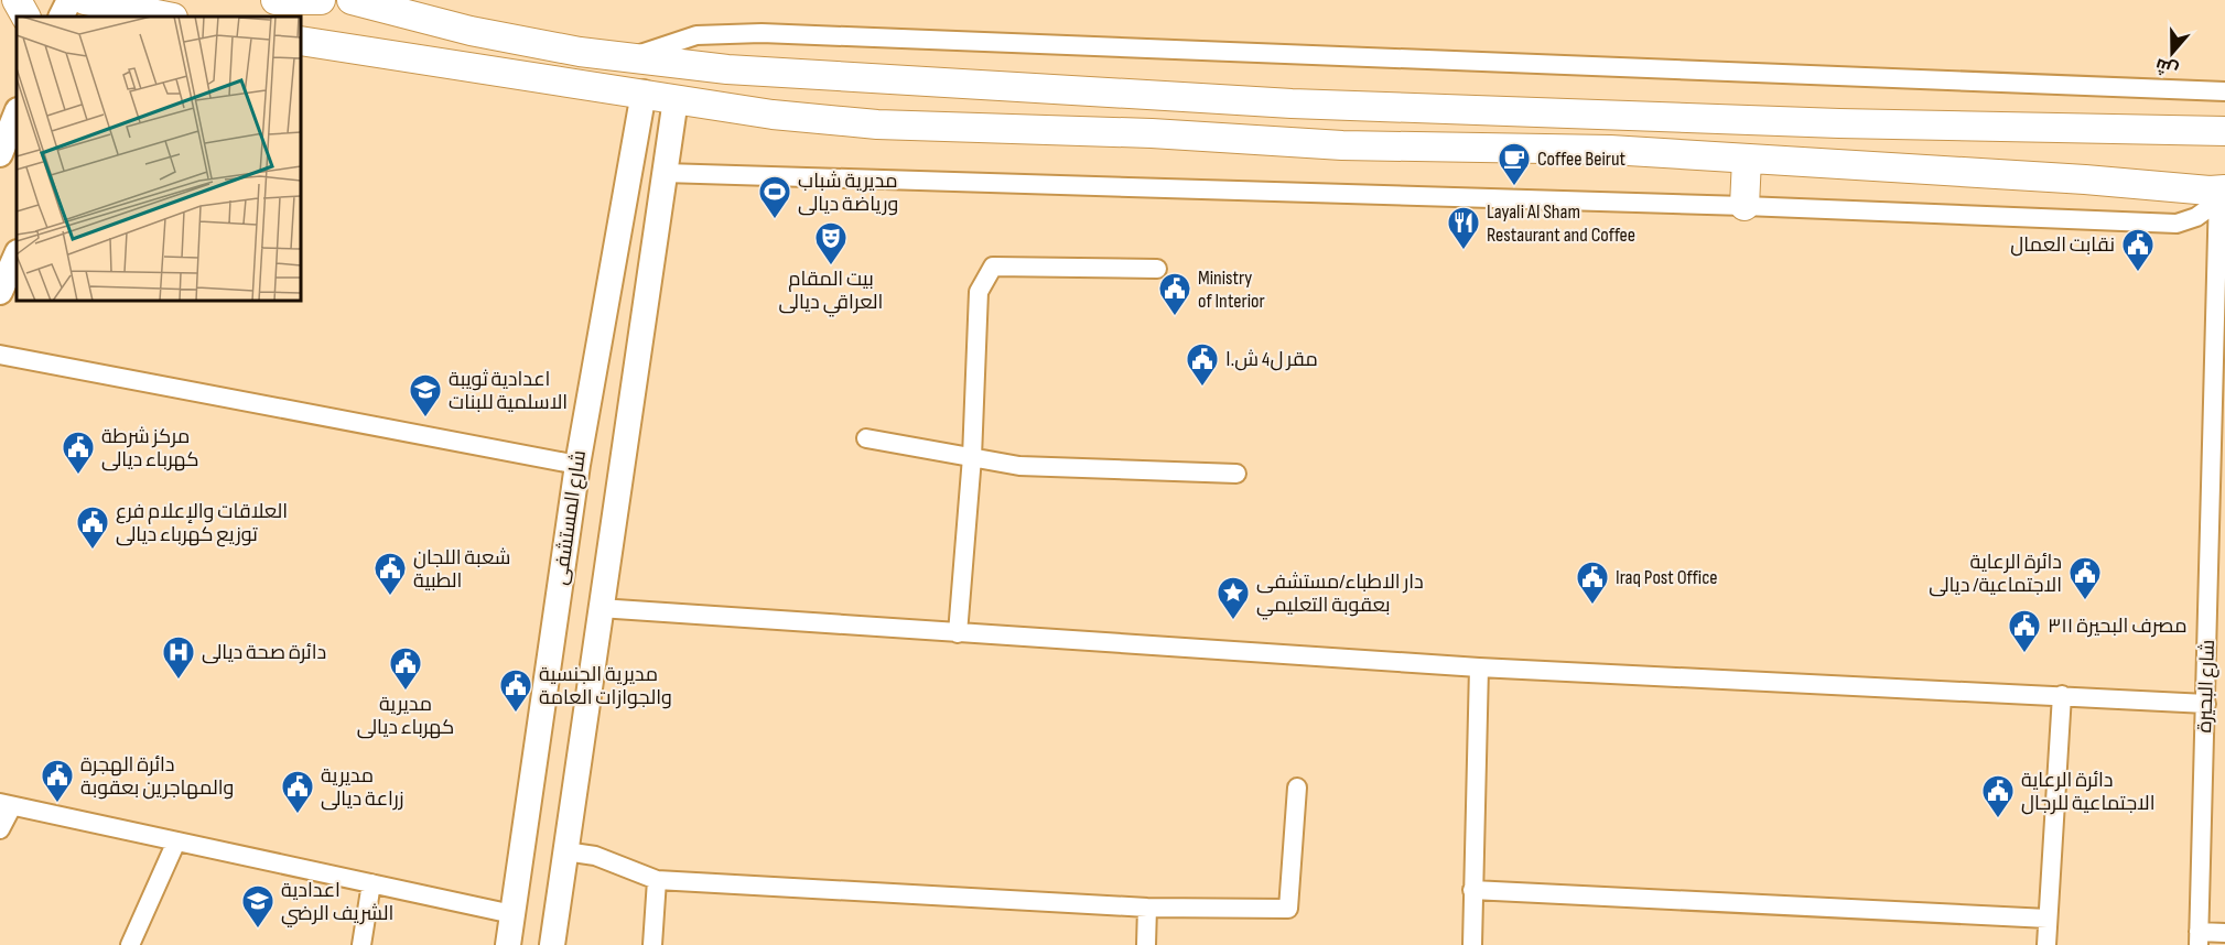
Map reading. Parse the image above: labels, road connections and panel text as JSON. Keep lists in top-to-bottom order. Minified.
{"streets":{"street":["شارع المستشفى","شارع البحيرة"]},"places":{"cafe":["Coffee Beirut"],"sports":["مديرية شباب ورياضة ديالى"],"restaurant":["Layali Al Sham Restaurant and Coffee"],"theatre":["بيت المقام العراقي ديالى"],"public building":["نقابت العمال","Ministry of Interior","مقر ل4 ش.ا","مركز شرطة كهرباء ديالى","العلاقات والإعلام فرع توزيع كهرباء ديالى","شعبة اللجان الطبية","دائرة الرعاية الاجتماعية/ ديالى","Iraq Post Office","مصرف البحيرة ٣١١","مديرية كهرباء ديالى","مديرية الجنسية والجوازات العامة","دائرة الهجرة والمهاجرين بعقوبة","مديرية زراعة ديالى","دائرة الرعاية الاجتماعية للرجال"],"school or university":["اعدادية ثويبة الاسلمية للبنات","اعدادية الشريف الرضي"],"place":["دار الاطباء/مستشفى بعقوبة التعليمي"],"hospital":["دائرة صحة ديالى"]},"north":"bottom"}
